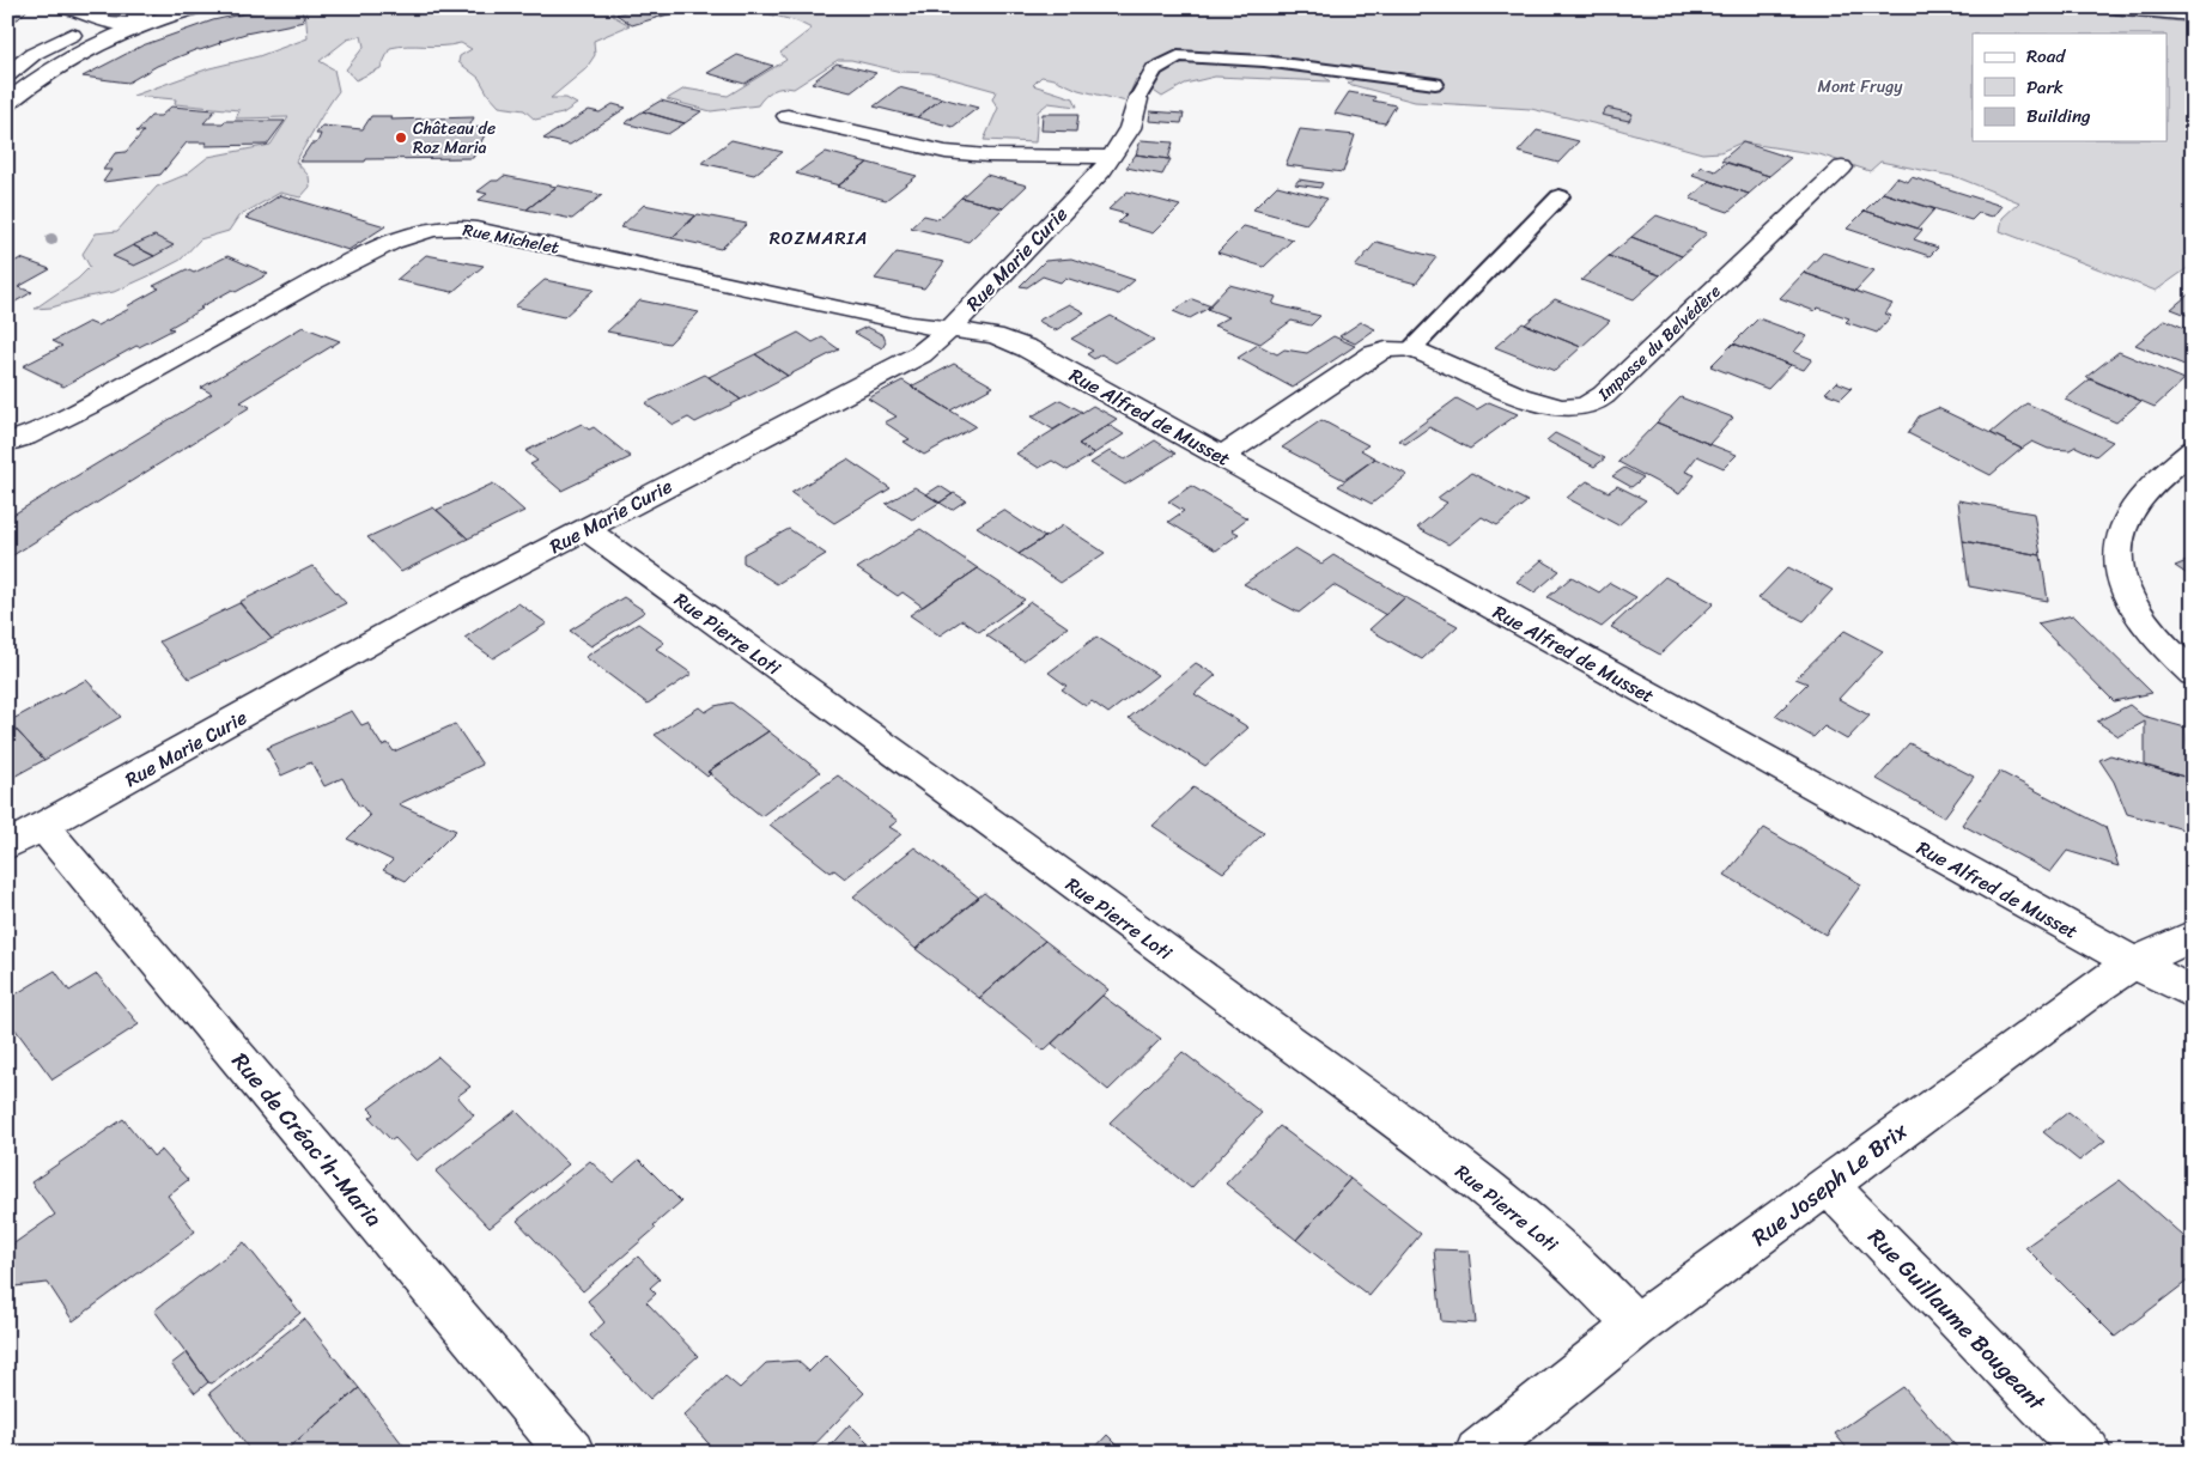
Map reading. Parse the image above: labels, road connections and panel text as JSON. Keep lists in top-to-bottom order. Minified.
{"streets":{"street":["Rue Michelet","Rue Marie Curie","Impasse du Belvédère","Rue Alfred de Musset","Rue Pierre Loti","Rue de Créac'h-Maria","Rue Joseph Le Brix","Rue Guillaume Bougeant"]},"crossings":[["Rue Michelet","Rue Marie Curie"],["Rue Michelet","Rue Alfred de Musset"],["Rue Marie Curie","Rue Alfred de Musset"],["Rue Marie Curie","Rue Pierre Loti"],["Rue Marie Curie","Rue de Créac'h-Maria"],["Impasse du Belvédère","Rue Alfred de Musset"],["Rue Alfred de Musset","Rue Joseph Le Brix"],["Rue Pierre Loti","Rue Joseph Le Brix"],["Rue Joseph Le Brix","Rue Guillaume Bougeant"]],"districts":["ROZMARIA"],"parks":["Mont Frugy"],"places":["Château de Roz Maria"],"legend":["Road","Park","Building"]}
